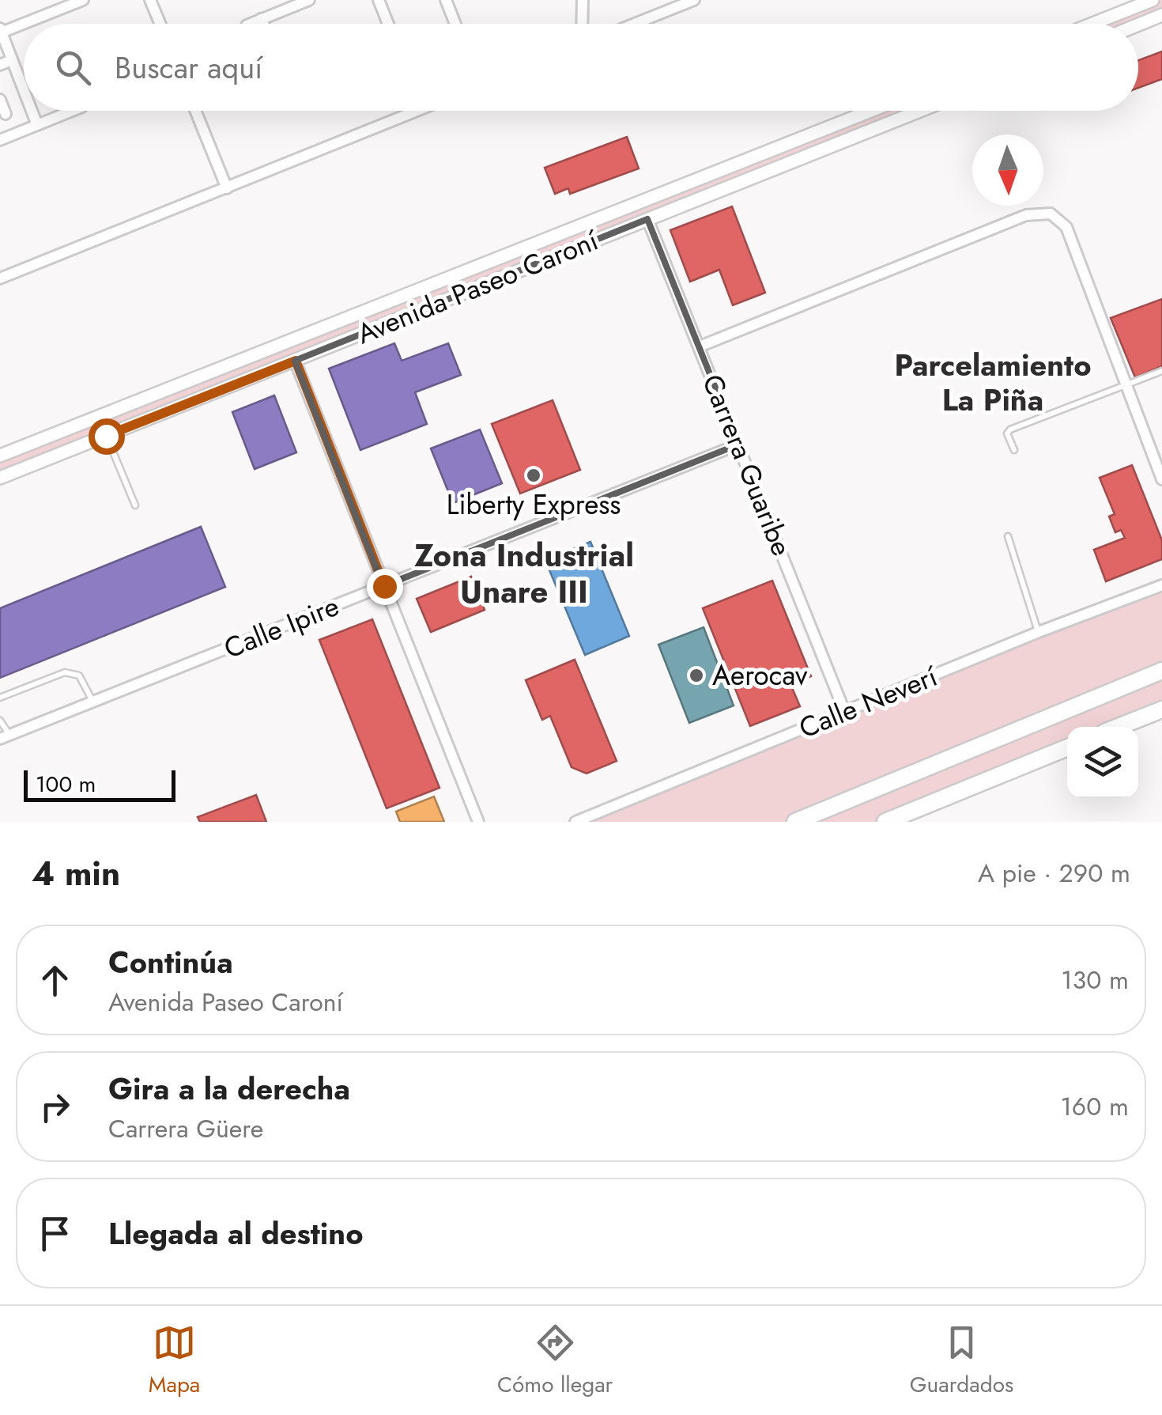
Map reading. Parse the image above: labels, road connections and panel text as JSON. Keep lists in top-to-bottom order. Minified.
{"streets":{"street":["Avenida Paseo Caroní","Carrera Guaribe","Calle Ipire","Calle Neverí"]},"crossings":[["Avenida Paseo Caroní","Carrera Guaribe"],["Carrera Guaribe","Calle Ipire"],["Carrera Guaribe","Calle Neverí"]],"districts":["Parcelamiento La Piña","Zona Industrial Unare III"],"places":["Liberty Express","Aerocav"],"scale_bar":"100 m","north":"bottom","page":{"search":"Buscar aquí","scale":"100 m","heading":["4 min","A pie · 290 m"],"list":[["Continúa","Avenida Paseo Caroní","130 m"],["Gira a la derecha","Carrera Güere","160 m"],"Llegada al destino"],"nav":["Mapa","Cómo llegar","Guardados"]}}
